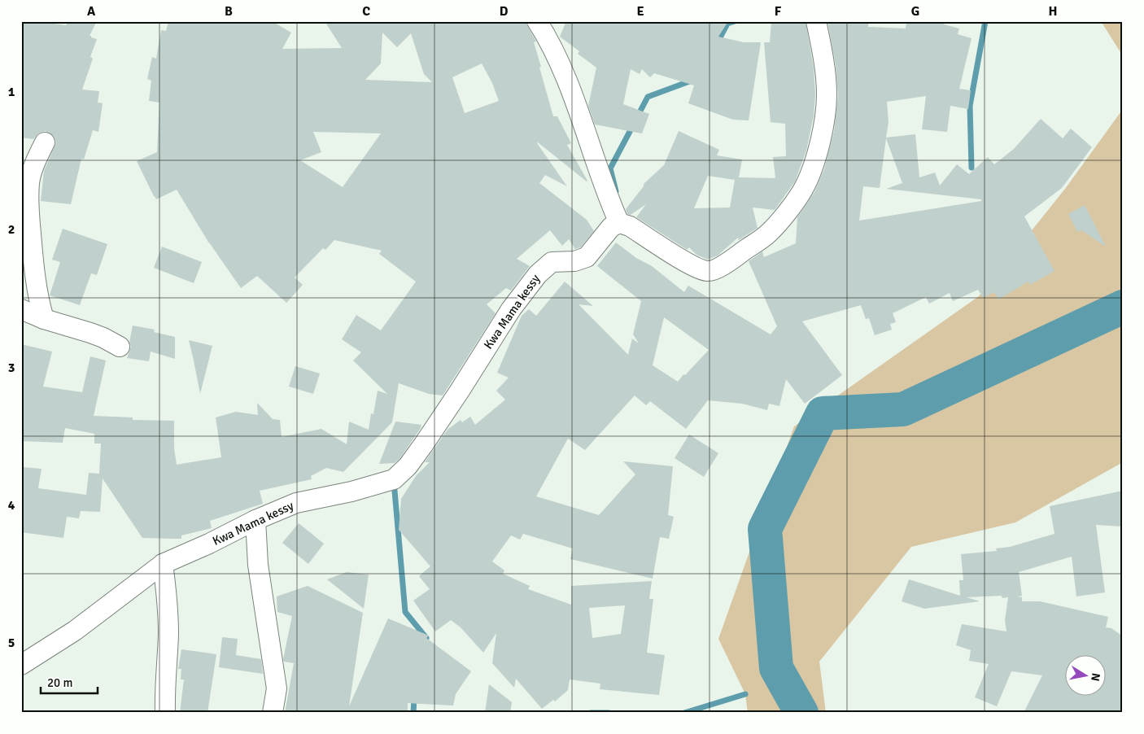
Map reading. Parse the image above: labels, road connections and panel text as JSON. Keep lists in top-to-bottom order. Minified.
{"streets":{"street":["Kwa Mama kessy"]},"scale_bar":"20 m","north":"right","grid":{"columns":["A","B","C","D","E","F","G","H"],"rows":["1","2","3","4","5"]}}
